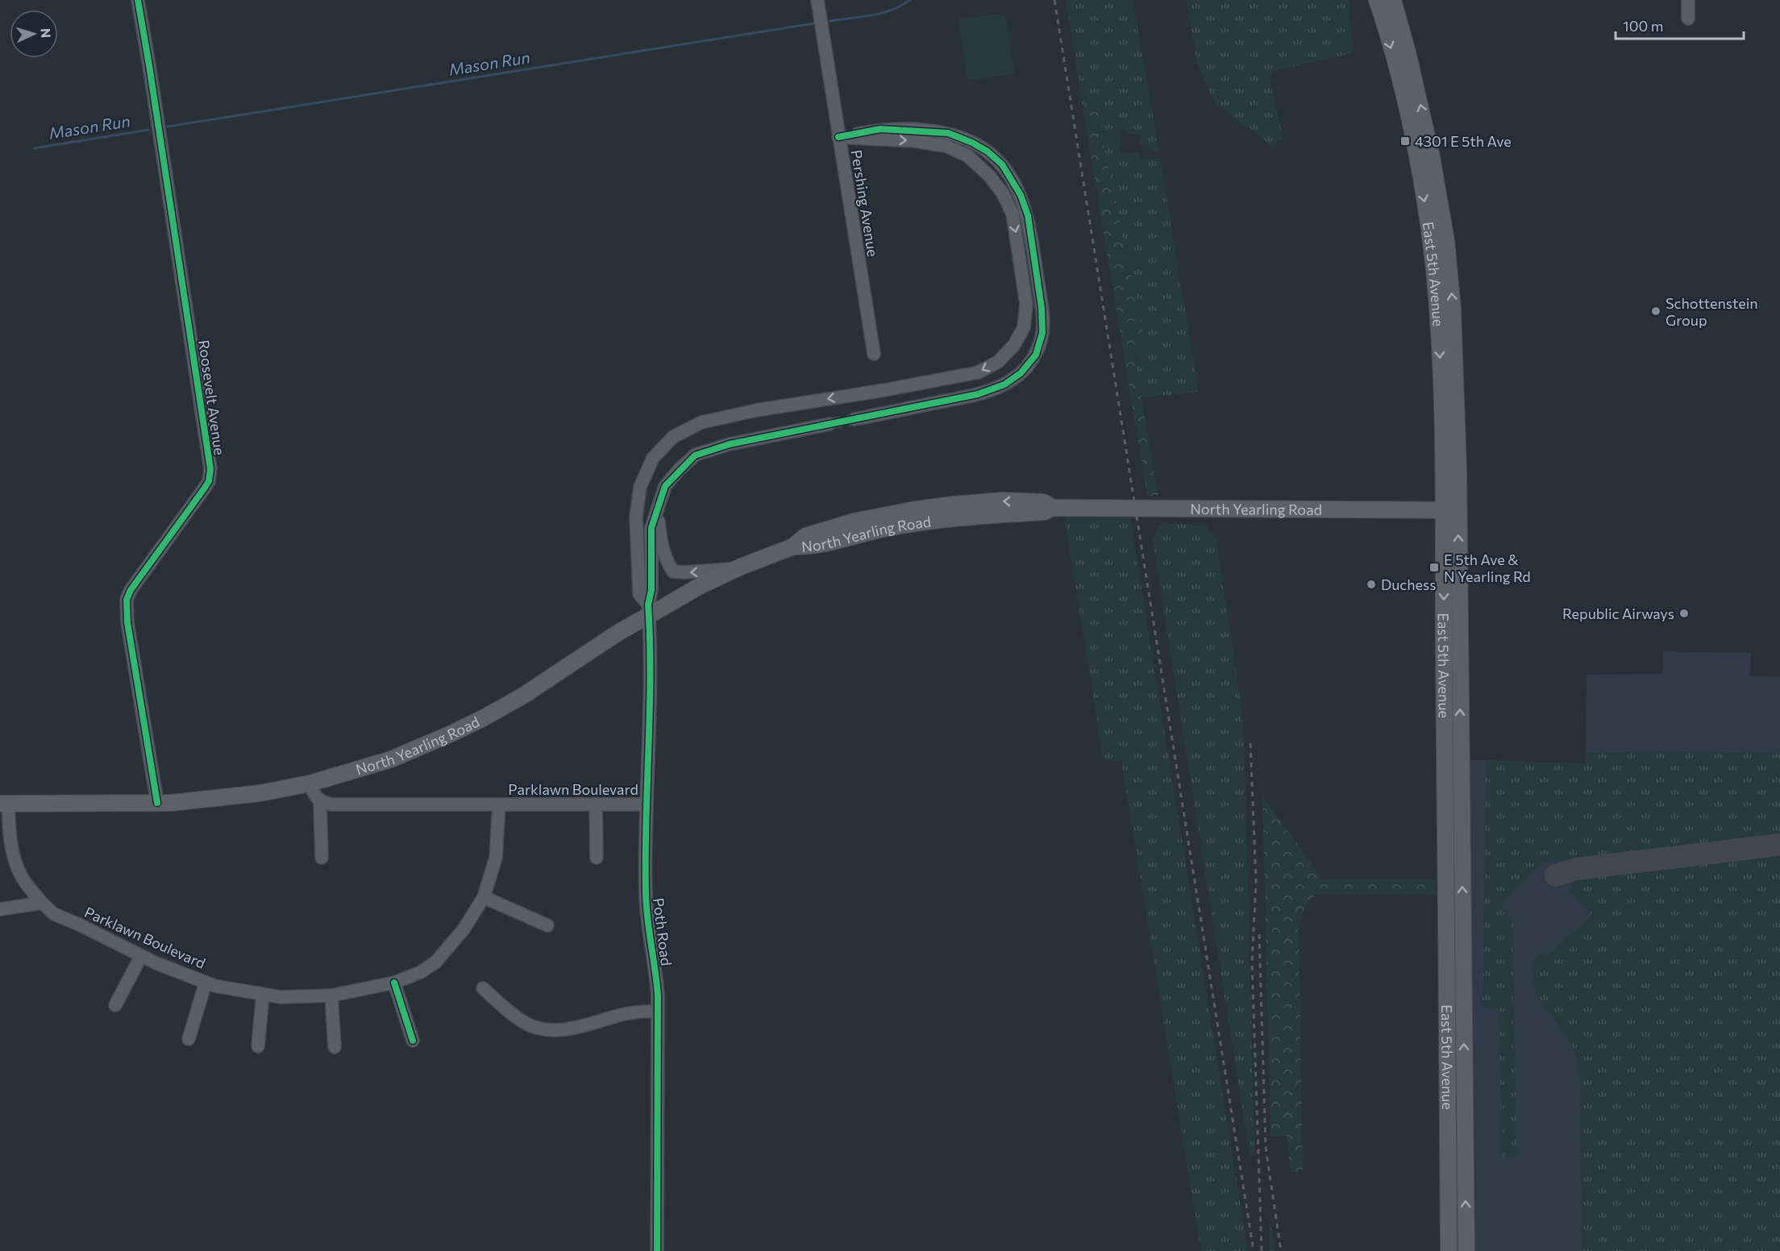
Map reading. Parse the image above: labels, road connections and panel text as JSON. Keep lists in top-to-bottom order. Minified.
{"streets":{"main road":["East 5th Avenue","North Yearling Road"],"street":["Pershing Avenue","Roosevelt Avenue","Parklawn Boulevard","Poth Road"]},"crossings":[["East 5th Avenue","North Yearling Road"],["Roosevelt Avenue","North Yearling Road"],["North Yearling Road","Parklawn Boulevard"],["North Yearling Road","Poth Road"],["Parklawn Boulevard","Poth Road"]],"water":["Mason Run"],"places":{"transit":["4301 E 5th Ave","E 5th Ave & N Yearling Rd"],"other":["Schottenstein Group","Duchess","Republic Airways"]},"scale_bar":"100 m","north":"right"}
